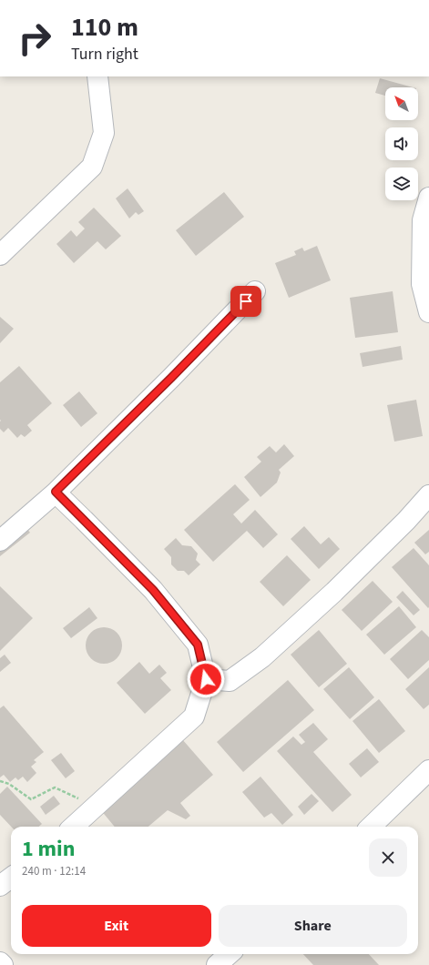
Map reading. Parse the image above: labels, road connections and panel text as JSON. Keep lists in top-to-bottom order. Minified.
{"north":"top left","page":{"turn":["110 m","Turn right"],"heading":["1 min","240 m · 12:14"],"buttons":["Exit","Share"]}}
